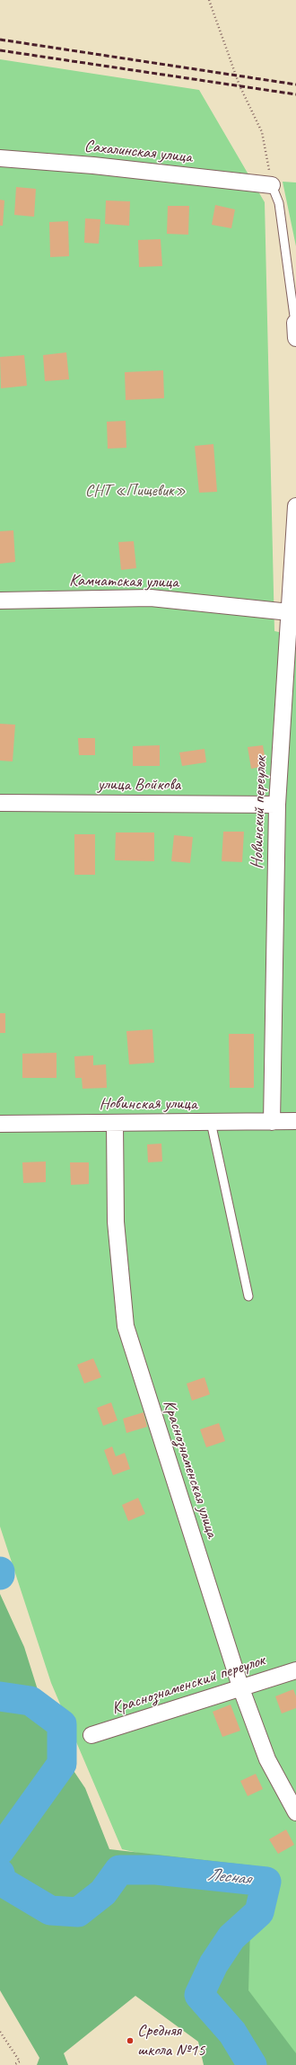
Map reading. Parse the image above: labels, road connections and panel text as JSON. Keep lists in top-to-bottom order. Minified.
{"streets":{"street":["Сахалинская улица","Камчатская улица","улица Войкова","Новинский переулок","Новинская улица","Краснознаменская улица","Краснознаменский переулок"]},"crossings":[["Камчатская улица","Новинский переулок"],["улица Войкова","Новинский переулок"],["Новинский переулок","Новинская улица"],["Новинская улица","Краснознаменская улица"],["Краснознаменская улица","Краснознаменский переулок"]],"water":["Лесная"],"parks":["СНТ «Пищевик»"],"places":["Средняя школа №15"]}
